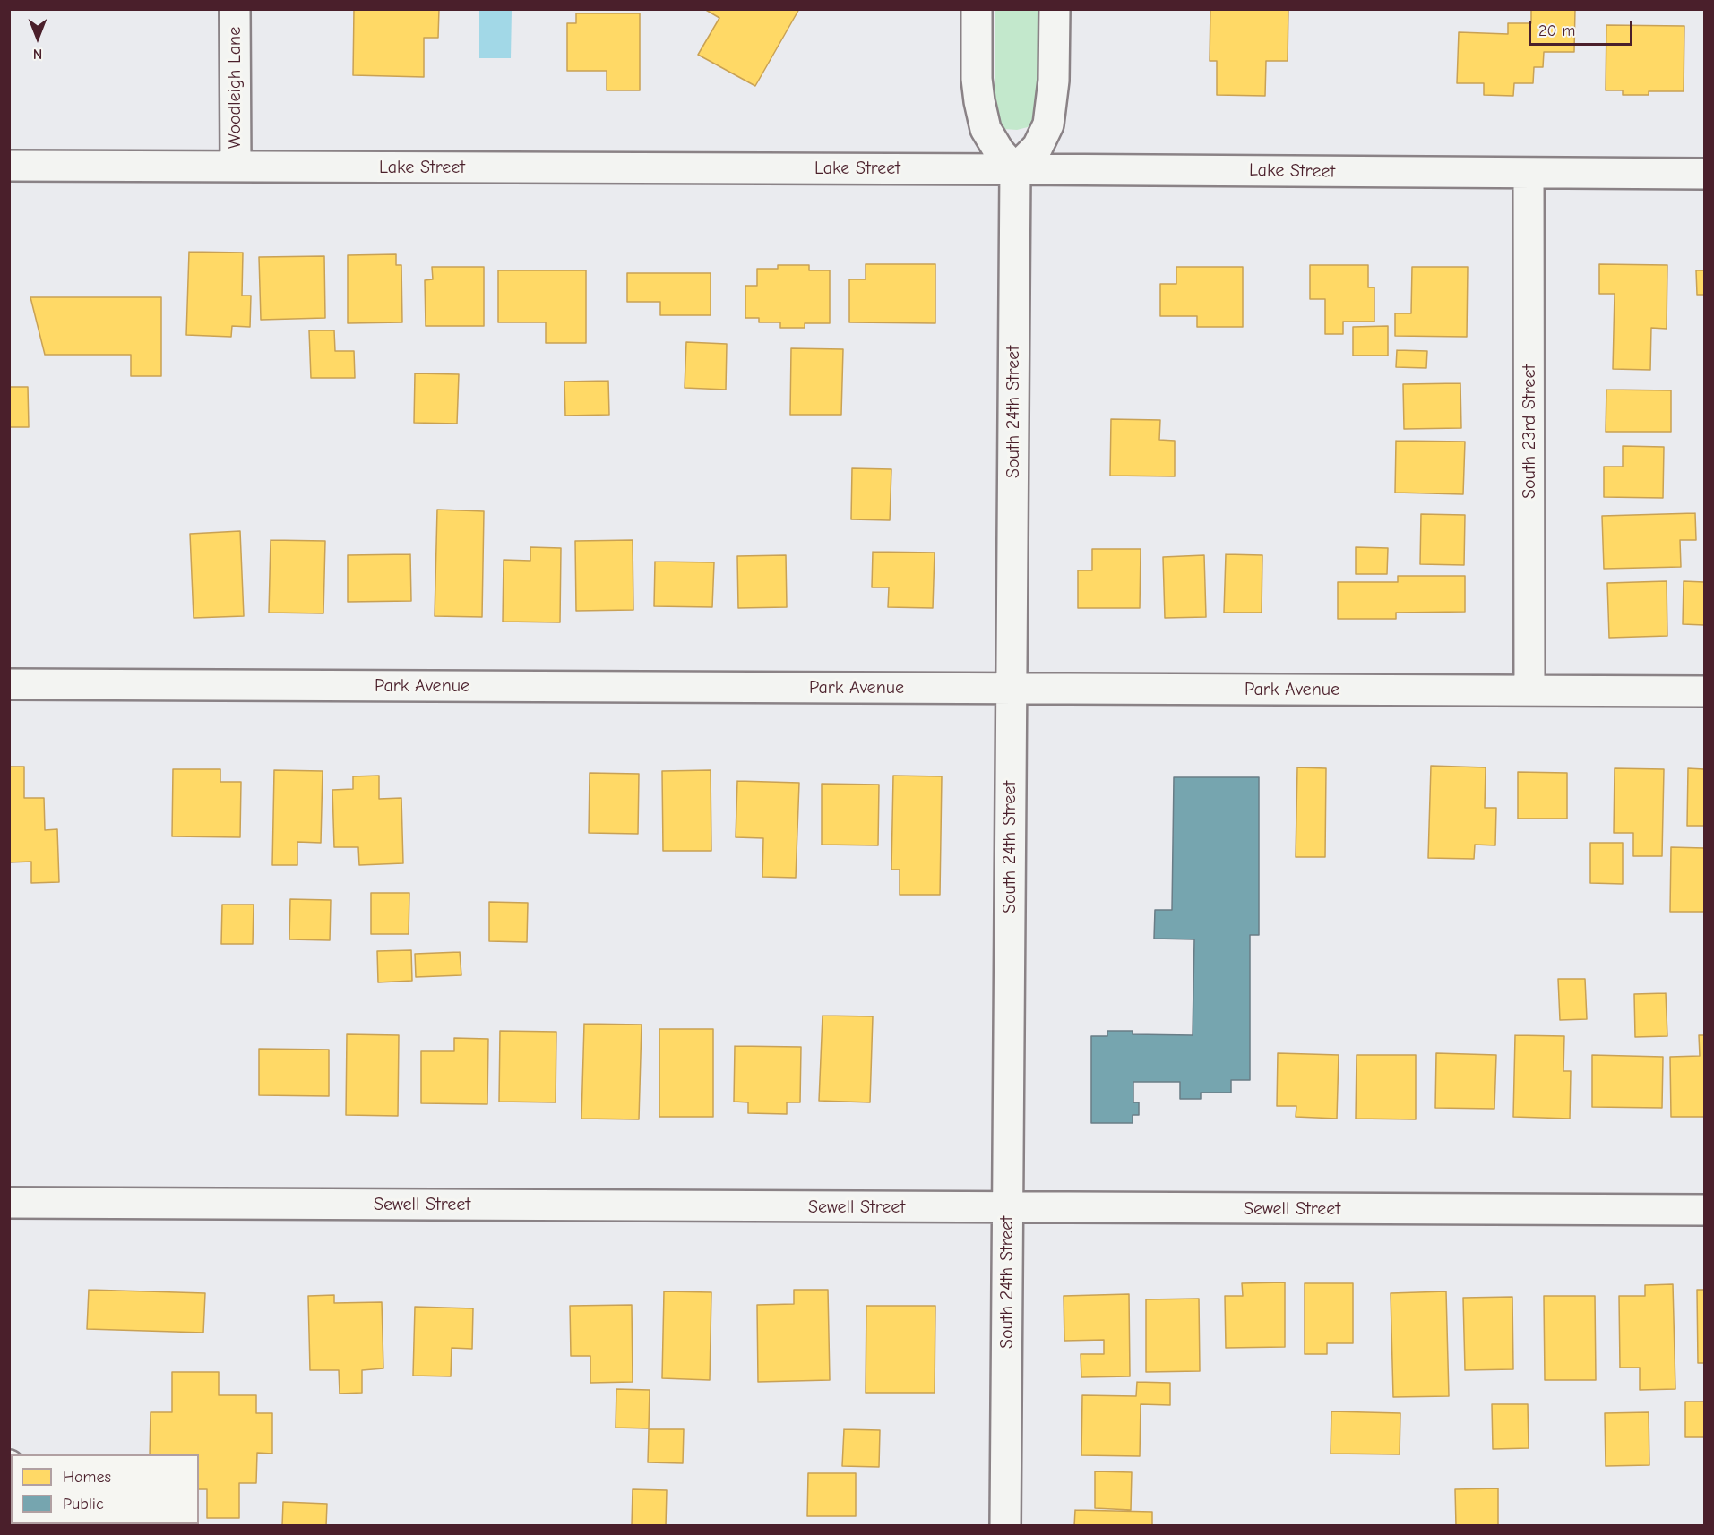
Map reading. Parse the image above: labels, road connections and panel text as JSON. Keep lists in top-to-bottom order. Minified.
{"streets":{"street":["Woodleigh Lane","Lake Street","South 24th Street","South 23rd Street","Park Avenue","Sewell Street"]},"crossings":[["Woodleigh Lane","Lake Street"],["Lake Street","South 24th Street"],["Lake Street","South 23rd Street"],["South 24th Street","Park Avenue"],["South 24th Street","Sewell Street"],["South 23rd Street","Park Avenue"]],"legend":["Homes","Public"],"scale_bar":"20 m","north":"bottom"}
